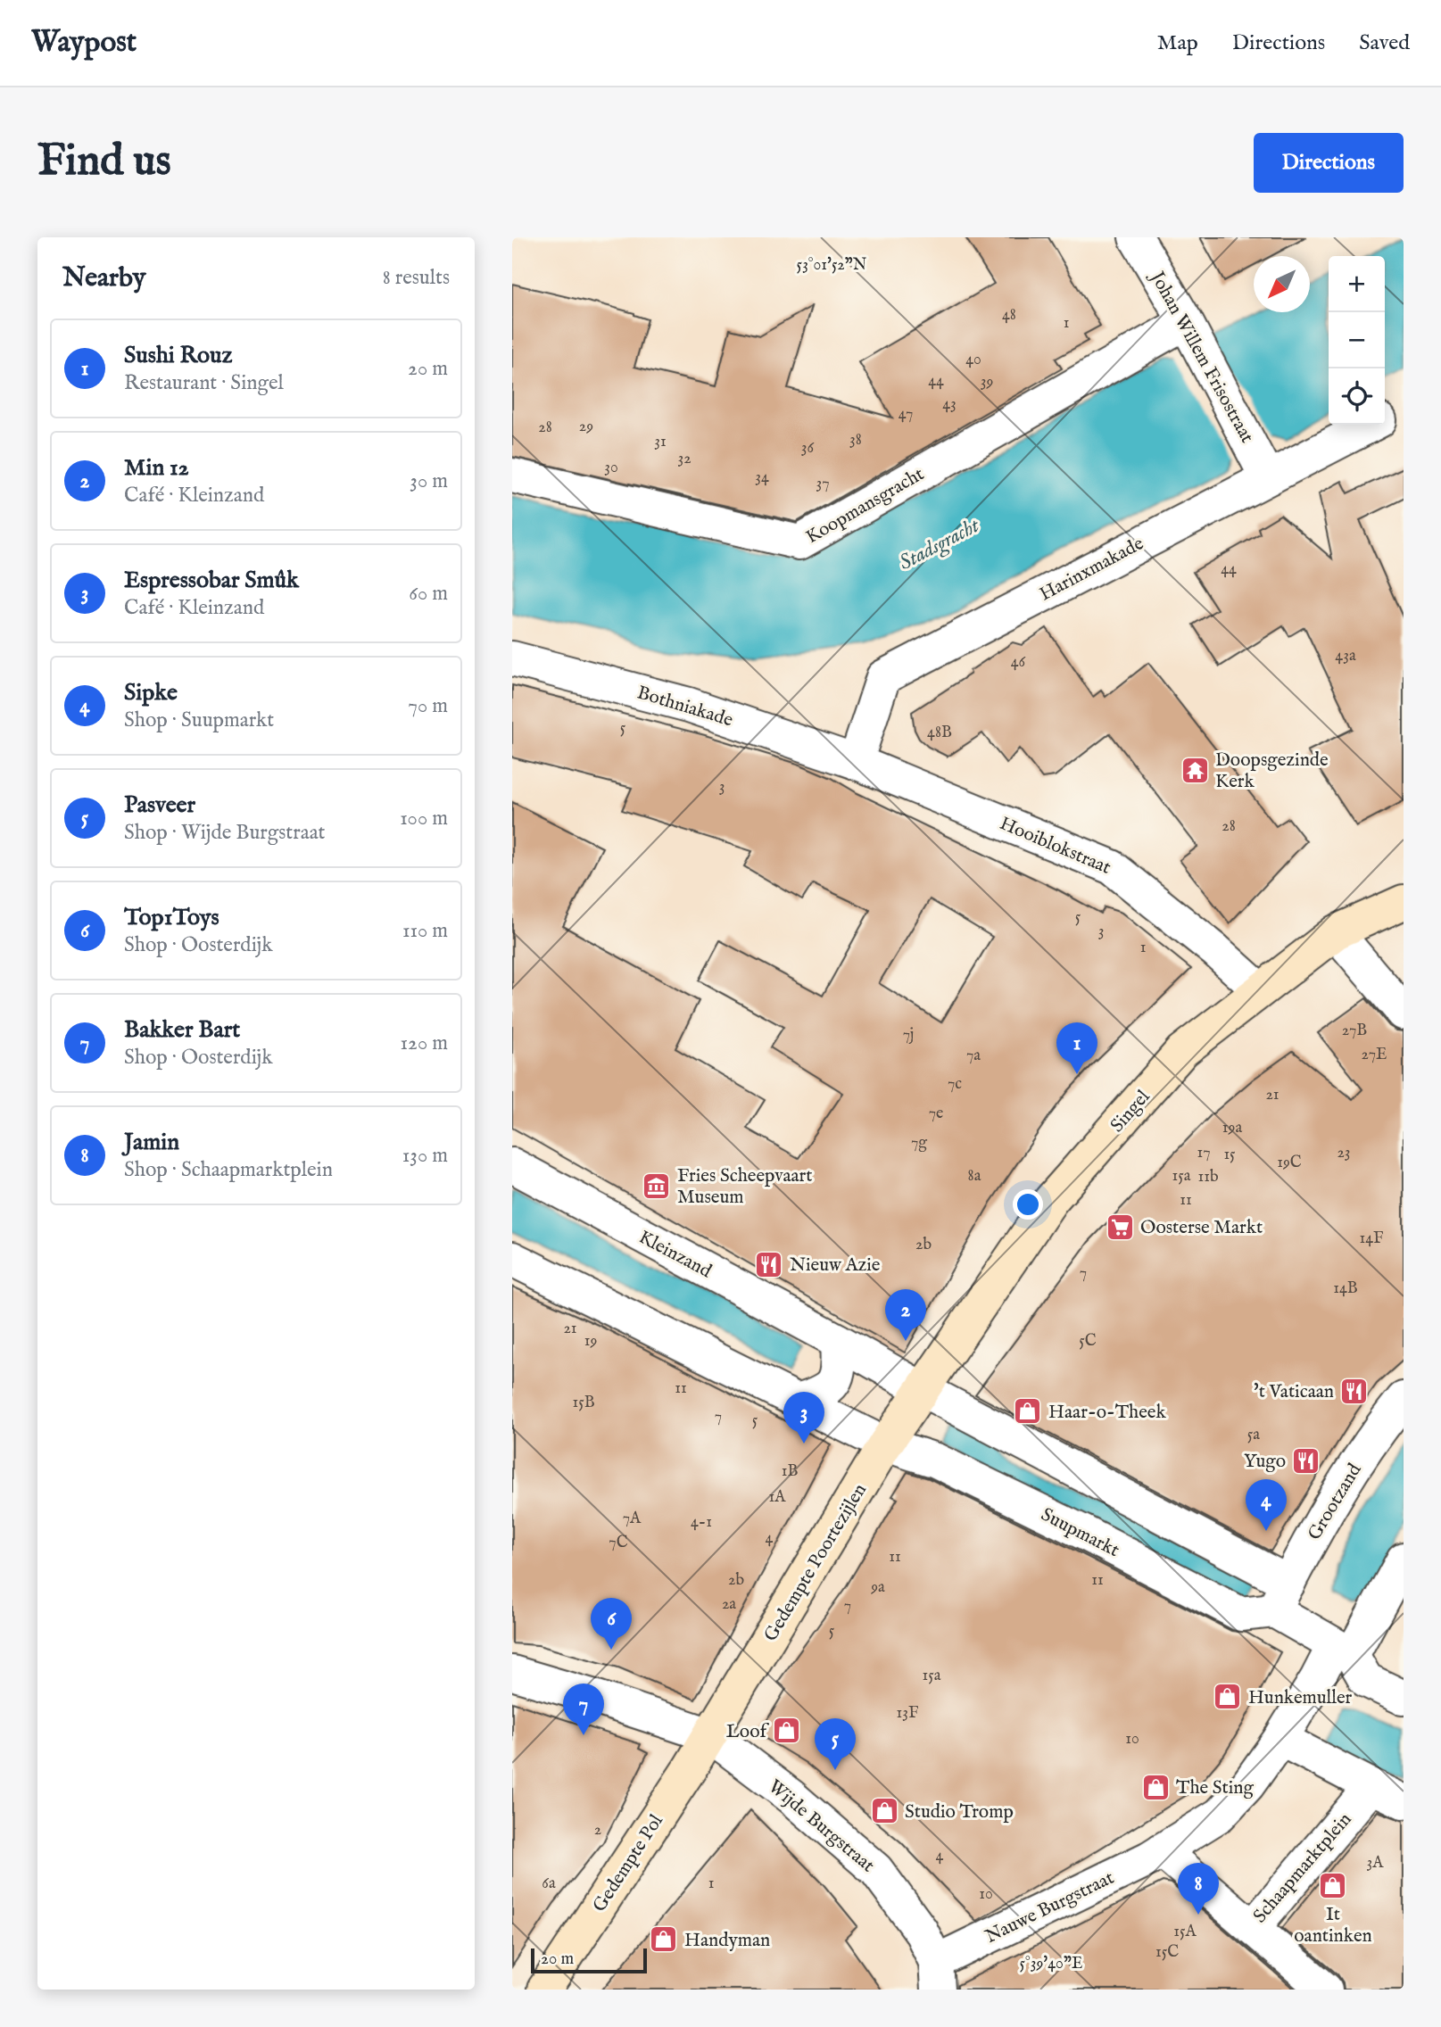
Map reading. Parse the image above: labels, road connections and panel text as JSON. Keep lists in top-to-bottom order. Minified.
{"streets":{"main road":["Singel","Gedempte Poortezijlen","Gedempte Pol"],"street":["Johan Willem Frisostraat","Koopmansgracht","Harinxmakade","Bothniakade","Hooiblokstraat","Kleinzand","Grootzand","Suupmarkt","Wijde Burgstraat","Schaapmarktplein","Nauwe Burgstraat"]},"crossings":[["Johan Willem Frisostraat","Koopmansgracht"],["Johan Willem Frisostraat","Harinxmakade"],["Harinxmakade","Bothniakade"],["Harinxmakade","Hooiblokstraat"],["Bothniakade","Hooiblokstraat"],["Hooiblokstraat","Singel"],["Singel","Kleinzand"],["Singel","Gedempte Poortezijlen"],["Kleinzand","Gedempte Poortezijlen"],["Grootzand","Suupmarkt"],["Suupmarkt","Gedempte Poortezijlen"],["Gedempte Poortezijlen","Wijde Burgstraat"],["Gedempte Poortezijlen","Gedempte Pol"],["Wijde Burgstraat","Gedempte Pol"],["Wijde Burgstraat","Nauwe Burgstraat"],["Schaapmarktplein","Nauwe Burgstraat"]],"water":["Stadsgracht"],"places":{"temple":["Doopsgezinde Kerk"],"museum":["Fries Scheepvaart Museum"],"supermarket":["Oosterse Markt"],"restaurant":["Nieuw Azie","'t Vaticaan","Yugo"],"shop":["Haar-o-Theek","Hunkemuller","Loof","The Sting","Studio Tromp","It oantinken","Handyman"]},"house_numbers":["48","1","40","44","39","43","47","29","28","38","31","36","32","30","34","37","44","43a","46","5","48B","3","28","5","3","1","27B","7j","27E","7a","7c","21","7e","19a","7g","17","23","15","19C","8a","15a","11b","11","14F","2b","7","14B","21","19","5C","11","15B","7","5","5a","1B","1A","7A","4-1","4","7C","11","2b","11","9a","2a","7","5","15a","13F","10","2","4","3A","6a","1","10","15A","15C"],"scale_bar":"20 m","north":"bottom left","page":{"header":"Waypost","nav":["Map","Directions","Saved"],"buttons":"Directions","title":"Find us","heading":["Nearby","8 results"],"map_buttons":["+","−"],"list":[{"mark":"1","name":"Sushi Rouz","note":"Restaurant · Singel","value":"20 m"},{"mark":"2","name":"Min 12","note":"Café · Kleinzand","value":"30 m"},{"mark":"3","name":"Espressobar Smûk","note":"Café · Kleinzand","value":"60 m"},{"mark":"4","name":"Sipke","note":"Shop · Suupmarkt","value":"70 m"},{"mark":"5","name":"Pasveer","note":"Shop · Wijde Burgstraat","value":"100 m"},{"mark":"6","name":"Top1Toys","note":"Shop · Oosterdijk","value":"110 m"},{"mark":"7","name":"Bakker Bart","note":"Shop · Oosterdijk","value":"120 m"},{"mark":"8","name":"Jamin","note":"Shop · Schaapmarktplein","value":"130 m"}],"pins":["1","2","3","4","6","7","5","8"],"scale":"20 m"},"coordinates":["53°01'52\"N","5°39'40\"E"]}
